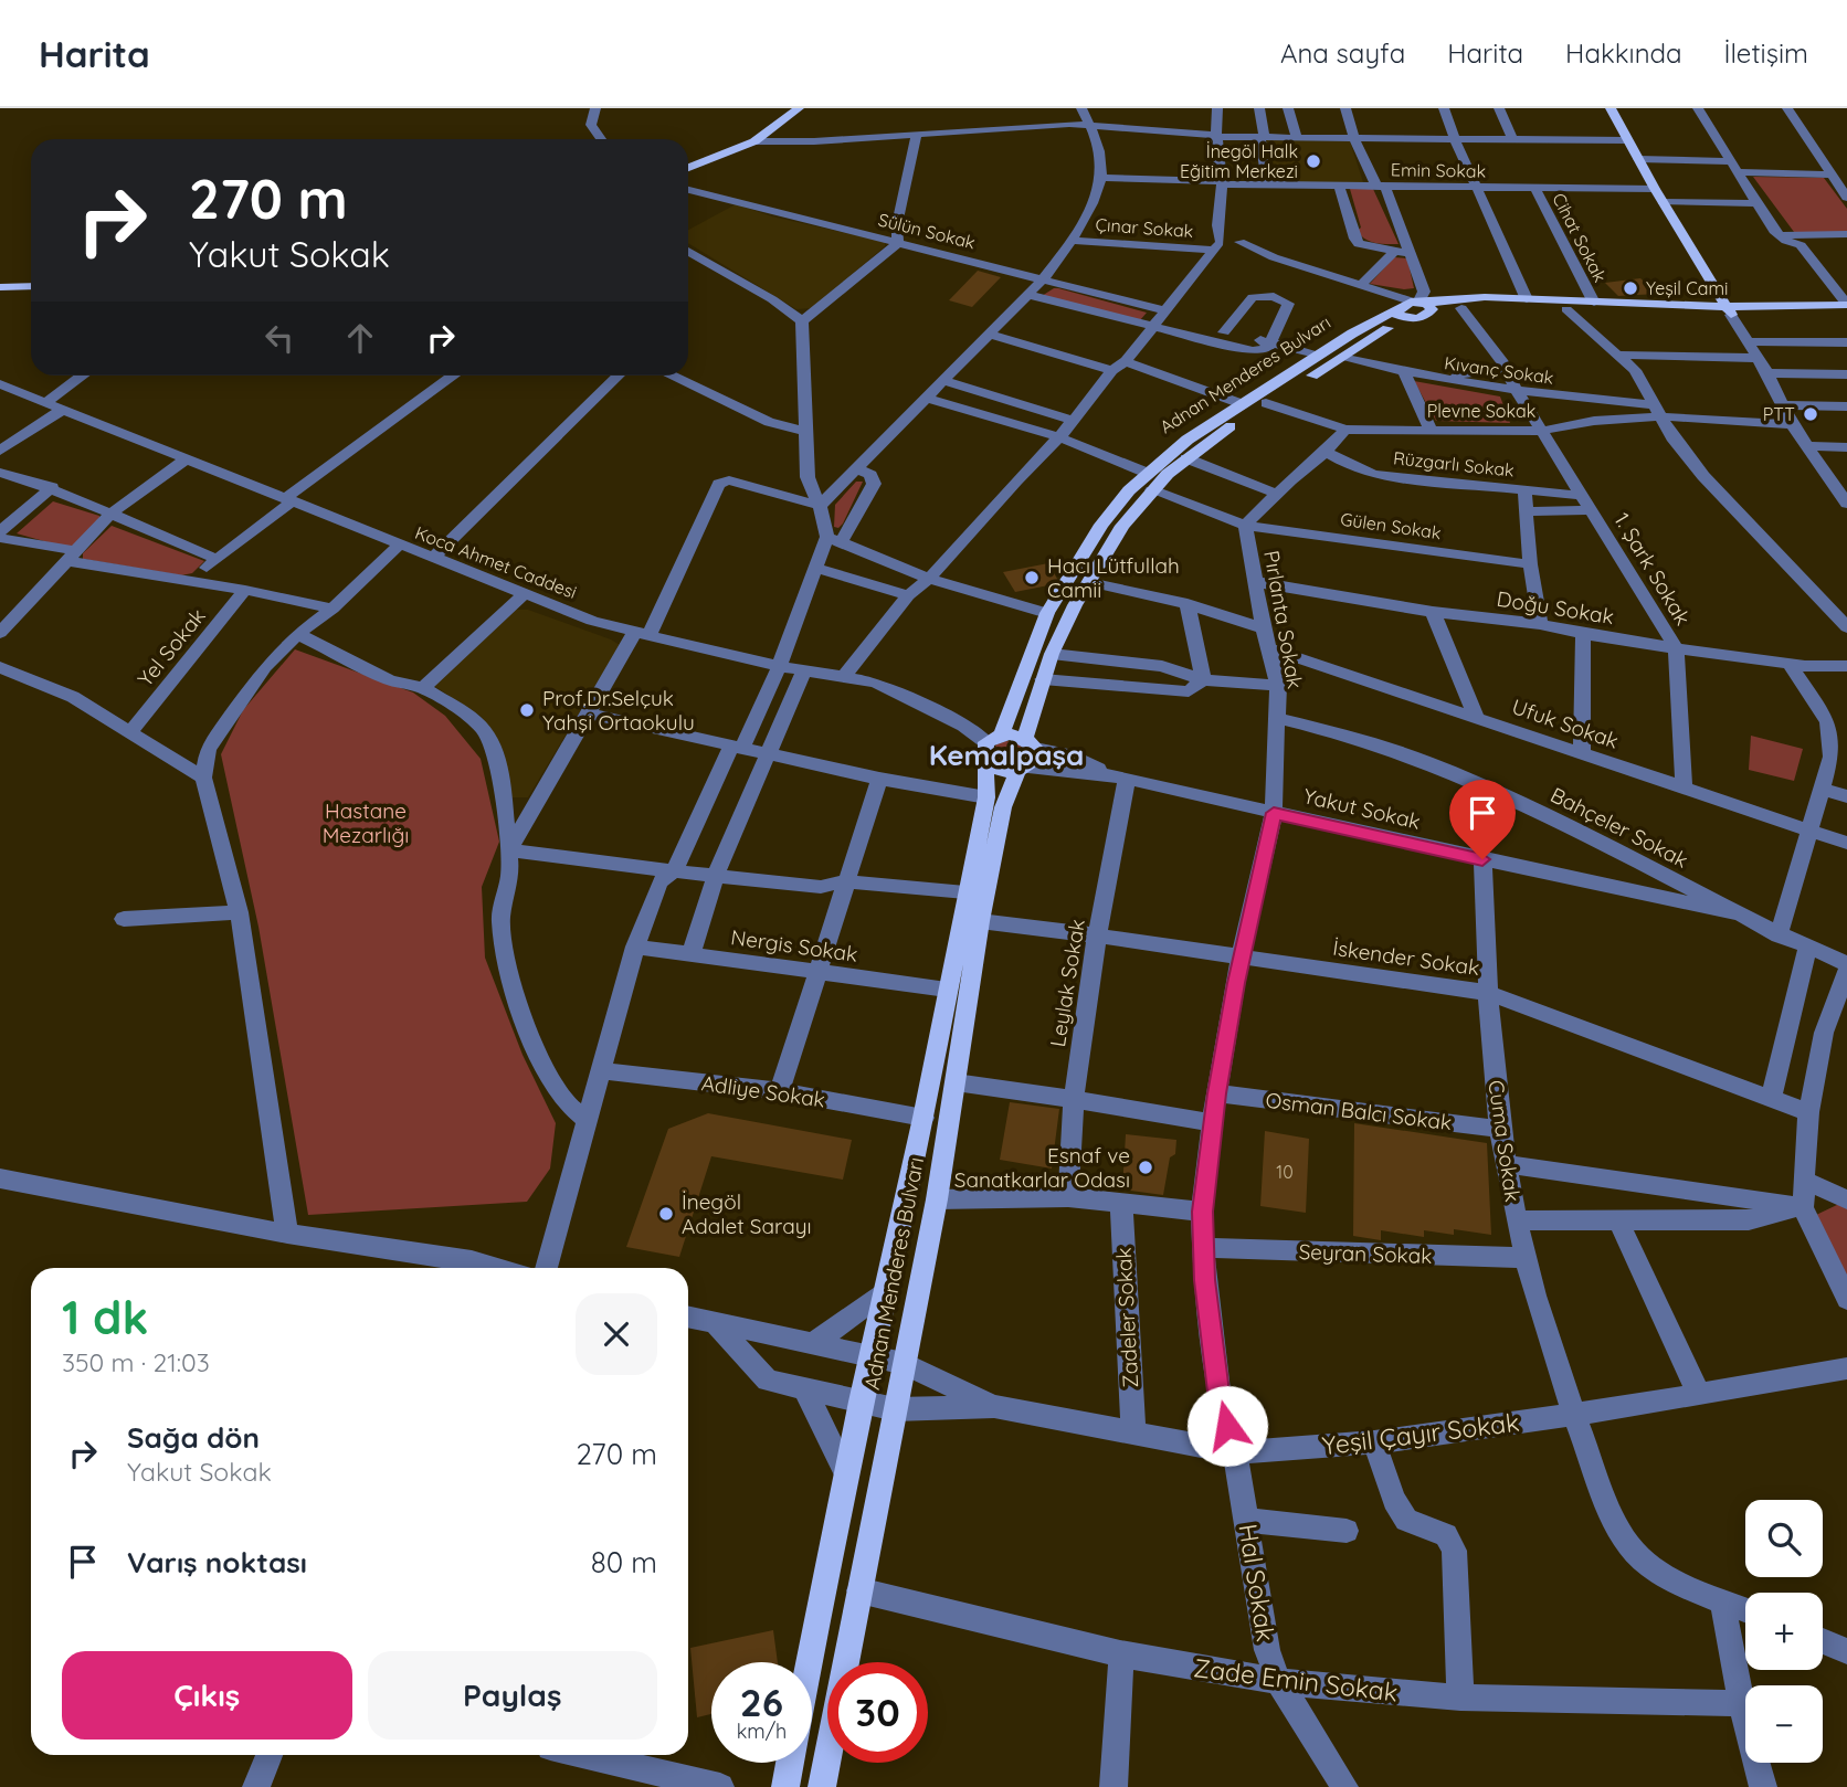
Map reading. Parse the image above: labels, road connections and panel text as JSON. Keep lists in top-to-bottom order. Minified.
{"streets":{"main road":["Adnan Menderes Bulvarı"],"street":["Emin Sokak","Çınar Sokak","Sülün Sokak","Cihat Sokak","Kıvanç Sokak","Plevne Sokak","Rüzgarlı Sokak","Gülen Sokak","Koca Ahmet Caddesi","1. Şark Sokak","Doğu Sokak","Pırlanta Sokak","Yel Sokak","Ufuk Sokak","Yakut Sokak","Bahçeler Sokak","Nergis Sokak","İskender Sokak","Leylak Sokak","Adliye Sokak","Osman Balcı Sokak","Cuma Sokak","Seyran Sokak","Zadeler Sokak","Yeşil Çayır Sokak","Hal Sokak","Zade Emin Sokak"]},"crossings":[["Emin Sokak","Cihat Sokak"],["Kıvanç Sokak","Adnan Menderes Bulvarı"],["Kıvanç Sokak","Plevne Sokak"],["Kıvanç Sokak","1. Şark Sokak"],["Adnan Menderes Bulvarı","Plevne Sokak"],["Adnan Menderes Bulvarı","Gülen Sokak"],["Adnan Menderes Bulvarı","Koca Ahmet Caddesi"],["Adnan Menderes Bulvarı","Nergis Sokak"],["Adnan Menderes Bulvarı","İskender Sokak"],["Adnan Menderes Bulvarı","Adliye Sokak"],["Adnan Menderes Bulvarı","Zade Emin Sokak"],["Plevne Sokak","1. Şark Sokak"],["Rüzgarlı Sokak","1. Şark Sokak"],["Gülen Sokak","Pırlanta Sokak"],["1. Şark Sokak","Doğu Sokak"],["1. Şark Sokak","Ufuk Sokak"],["Doğu Sokak","Pırlanta Sokak"],["Pırlanta Sokak","Ufuk Sokak"],["Pırlanta Sokak","Yakut Sokak"],["Pırlanta Sokak","Bahçeler Sokak"],["Pırlanta Sokak","İskender Sokak"],["Pırlanta Sokak","Osman Balcı Sokak"],["Pırlanta Sokak","Hal Sokak"],["Yakut Sokak","Bahçeler Sokak"],["Yakut Sokak","Leylak Sokak"],["Yakut Sokak","Cuma Sokak"],["İskender Sokak","Leylak Sokak"],["İskender Sokak","Cuma Sokak"],["Osman Balcı Sokak","Cuma Sokak"],["Cuma Sokak","Seyran Sokak"],["Cuma Sokak","Yeşil Çayır Sokak"],["Seyran Sokak","Hal Sokak"],["Zadeler Sokak","Yeşil Çayır Sokak"],["Yeşil Çayır Sokak","Hal Sokak"],["Hal Sokak","Zade Emin Sokak"]],"districts":["Kemalpaşa"],"parks":["Hastane Mezarlığı"],"places":["İnegöl Halk Eğitim Merkezi","Yeşil Cami","PTT","Hacı Lütfullah Camii","Prof.Dr.Selçuk Yahşi Ortaokulu","Esnaf ve Sanatkarlar Odası","İnegöl Adalet Sarayı"],"house_numbers":["10"],"page":{"header":"Harita","nav":["Ana sayfa","Harita","Hakkında","İletişim"],"turn":["270 m","Yakut Sokak"],"heading":["1 dk","350 m · 21:03"],"list":[{"name":"Sağa dön","note":"Yakut Sokak","value":"270 m"},{"name":"Varış noktası","value":"80 m"}],"map_buttons":["+","−"],"buttons":["Çıkış","Paylaş"],"speed":"26 km/h","limit":"30"}}
